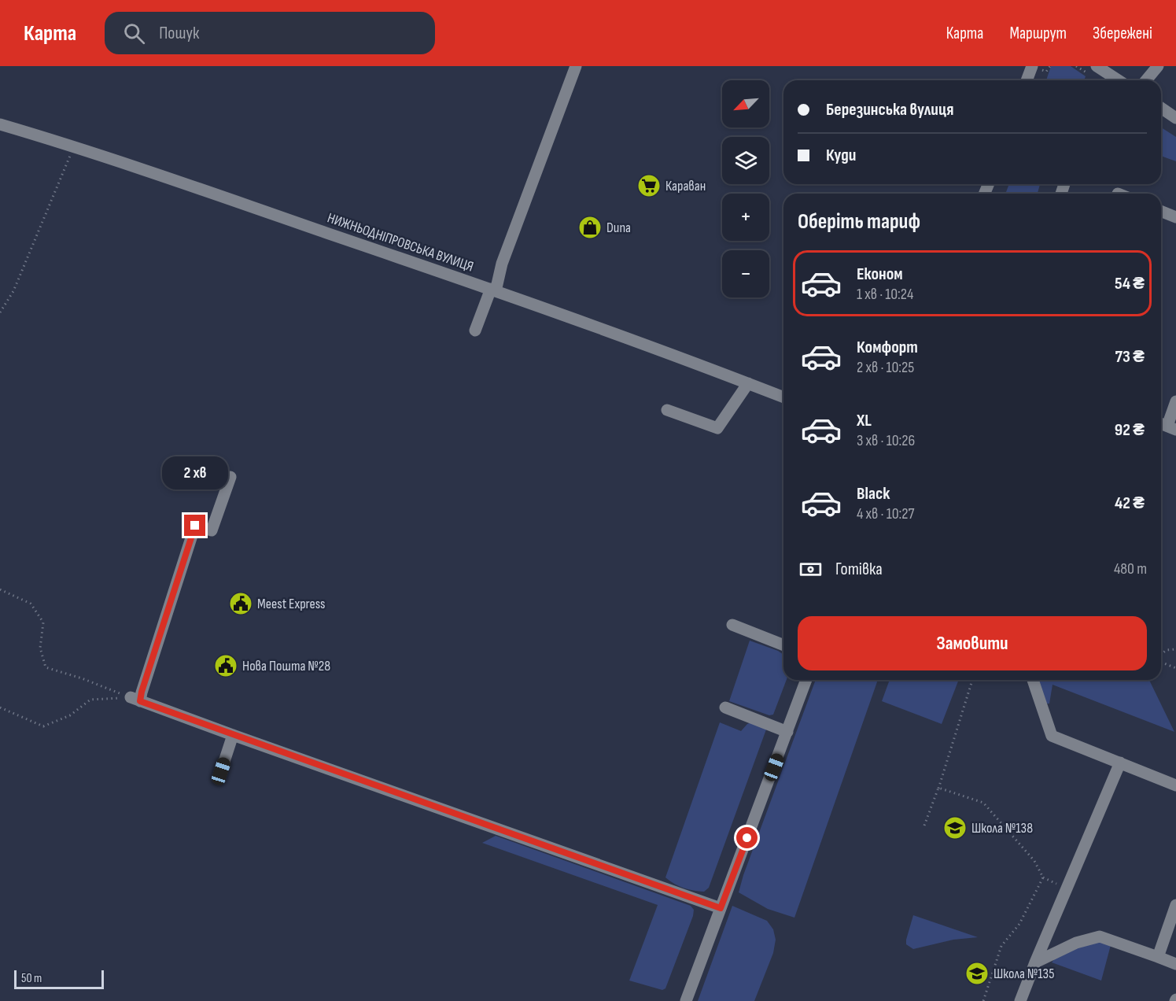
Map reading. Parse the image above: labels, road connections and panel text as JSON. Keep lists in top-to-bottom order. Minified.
{"streets":{"street":["НИЖНЬОДНІПРОВСЬКА ВУЛИЦЯ"]},"places":{"supermarket":["Караван"],"shop":["Duna"],"public building":["Meest Express","Нова Пошта №28"],"school or university":["Школа №138","Школа №135"]},"scale_bar":"50 m","north":"bottom left","page":{"header":"Карта","search":"Пошук","nav":["Карта","Маршрут","Збережені"],"map_buttons":["+","−"],"banner":["Березинська вулиця","Куди"],"heading":"Оберіть тариф","list":[{"name":"Економ","note":"1 хв · 10:24","value":"54 ₴"},{"name":"Комфорт","note":"2 хв · 10:25","value":"73 ₴"},{"name":"XL","note":"3 хв · 10:26","value":"92 ₴"},{"name":"Black","note":"4 хв · 10:27","value":"42 ₴"}],"bubble":"2 хв","pay":["Готівка","480 m"],"buttons":"Замовити","scale":"50 m"}}
